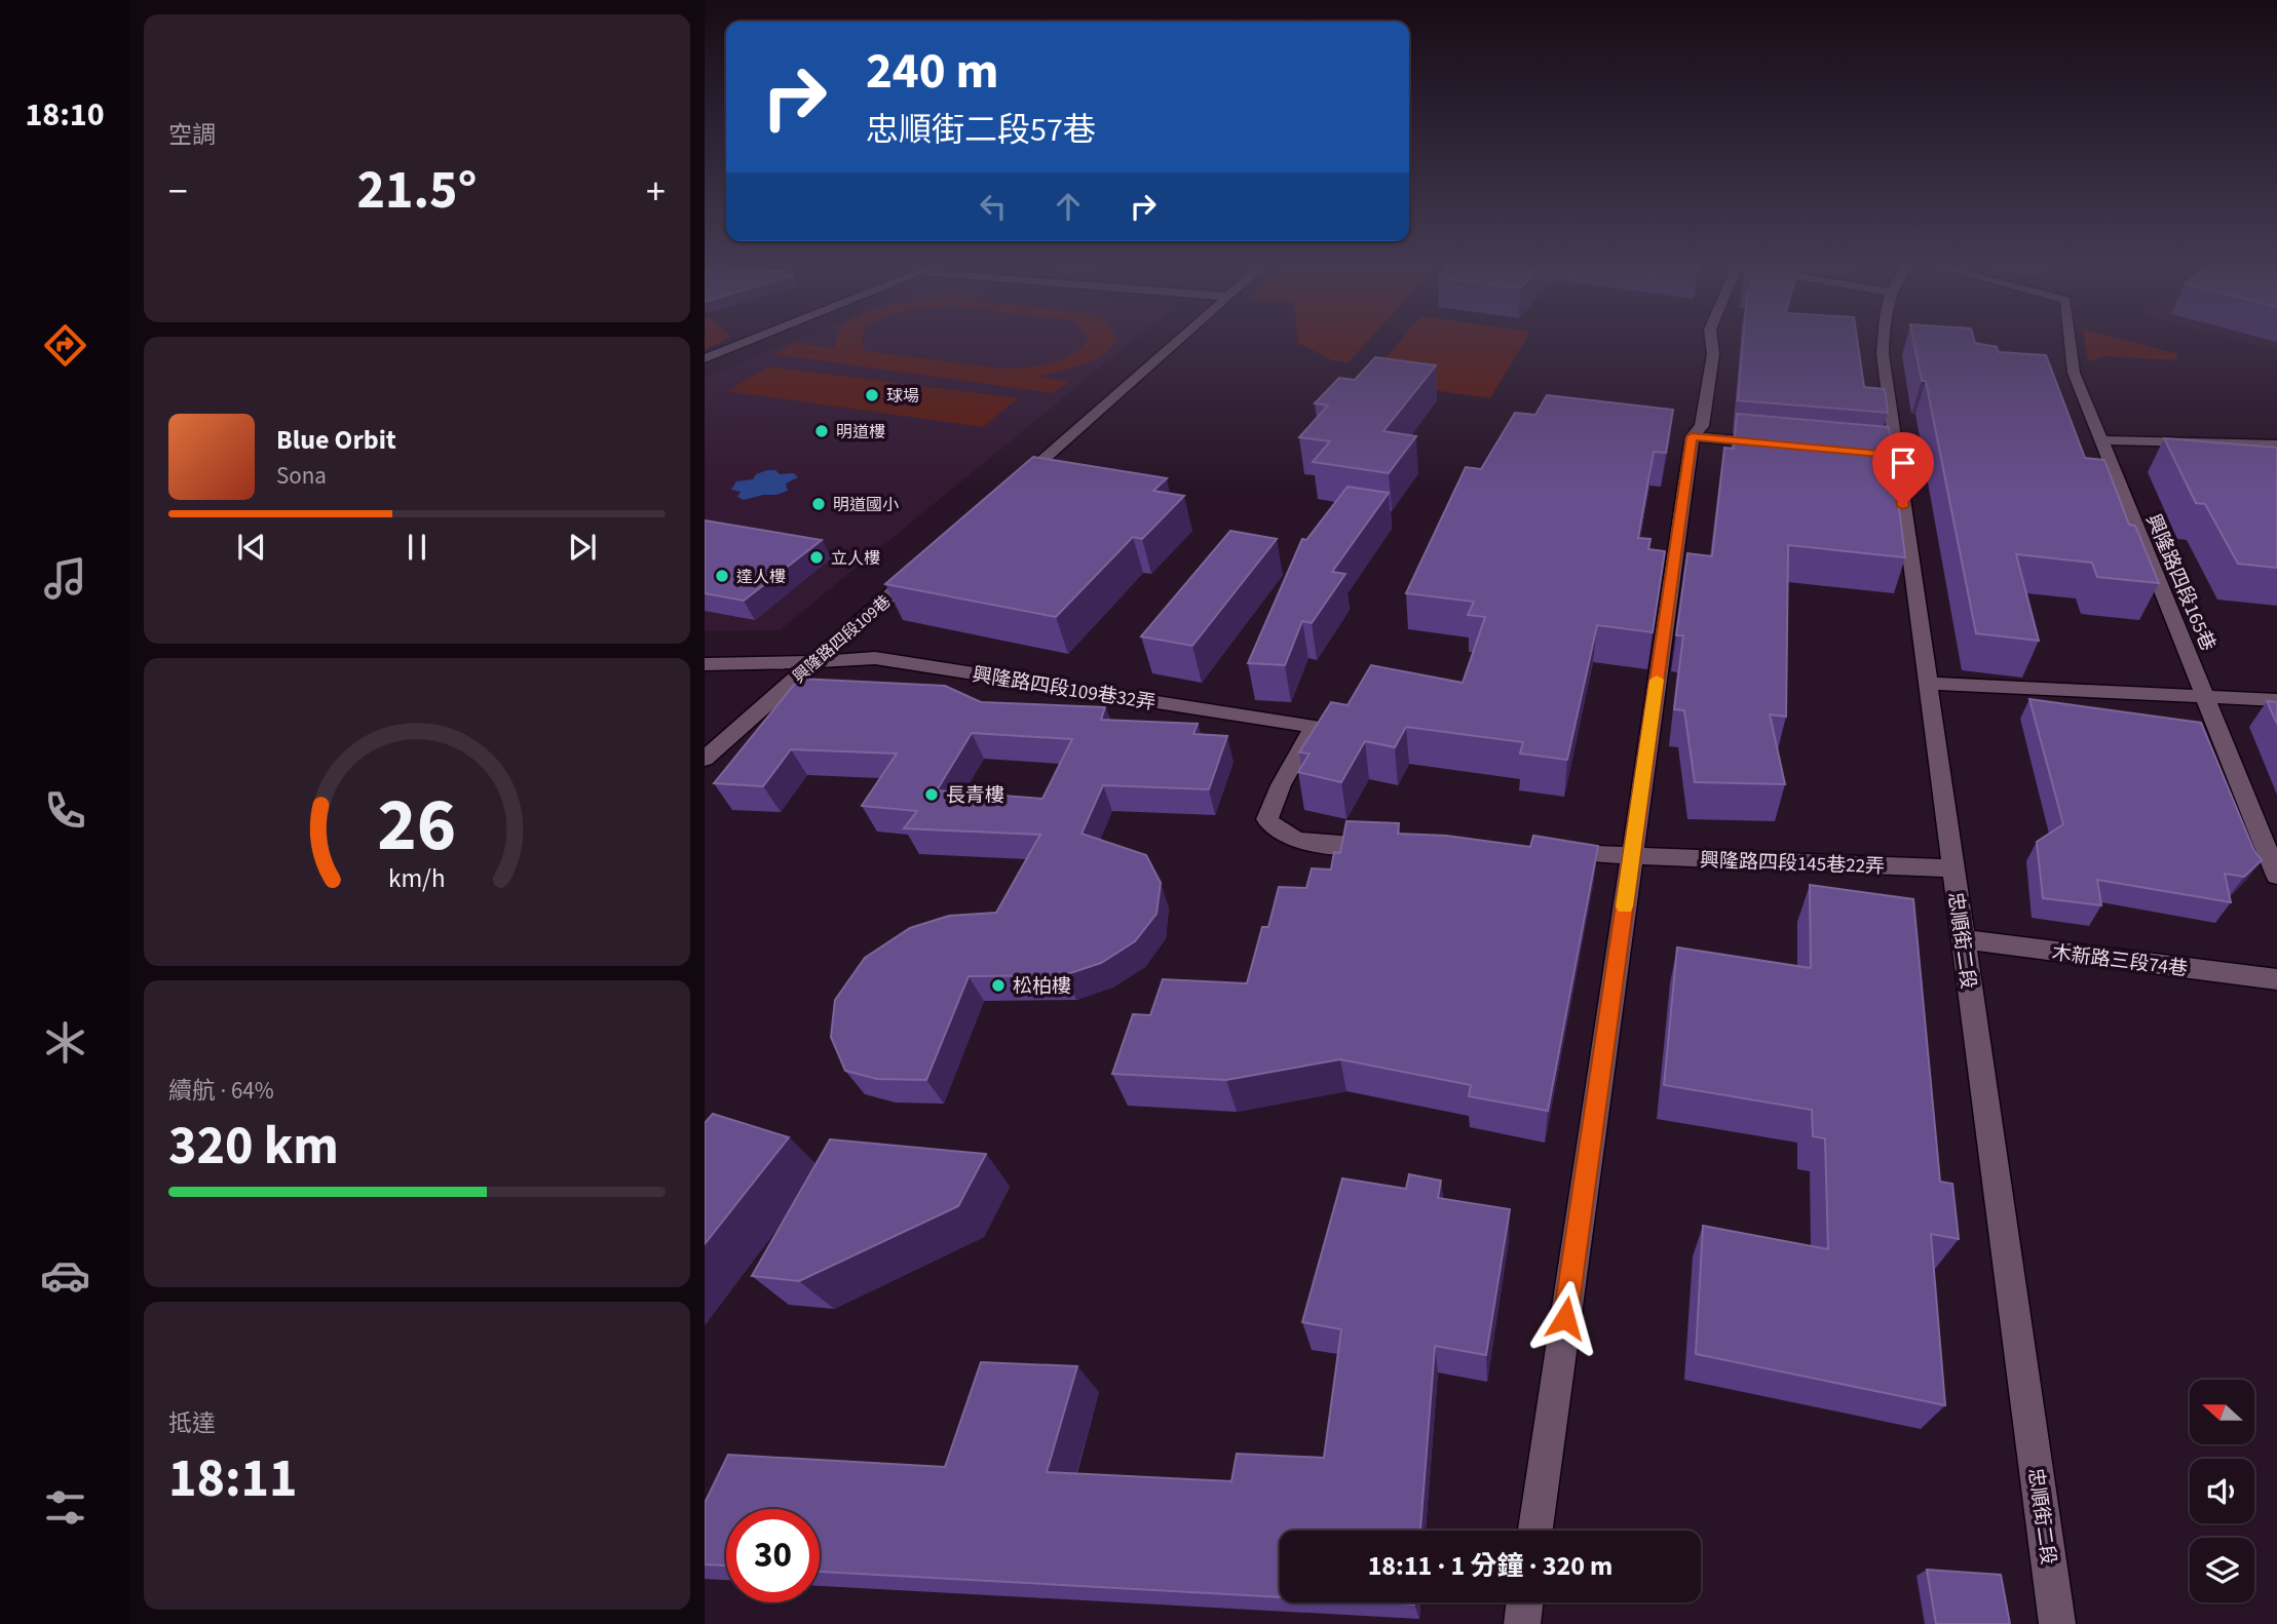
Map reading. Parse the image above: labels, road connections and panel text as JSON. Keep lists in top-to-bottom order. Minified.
{"streets":{"street":["興隆路四段165巷","興隆路四段109巷","興隆路四段109巷32弄","興隆路四段145巷22弄","忠順街二段","木新路三段74巷"]},"crossings":[["興隆路四段109巷","興隆路四段109巷32弄"],["興隆路四段145巷22弄","忠順街二段"],["忠順街二段","木新路三段74巷"]],"places":["球場","明道樓","明道國小","立人樓","達人樓","長青樓","松柏樓"],"north":"left","page":{"tabs":"18:10","tile":["空調",["續航 · 64%","320 km"],["抵達","18:11"]],"turn":["240 m","忠順街二段57巷"],"heat":["−","21.5°","+"],"song":["Blue Orbit","Sona"],"limit":"30","trip":"18:11 · 1 分鐘 · 320 m","gauge":["26","km/h"]}}
